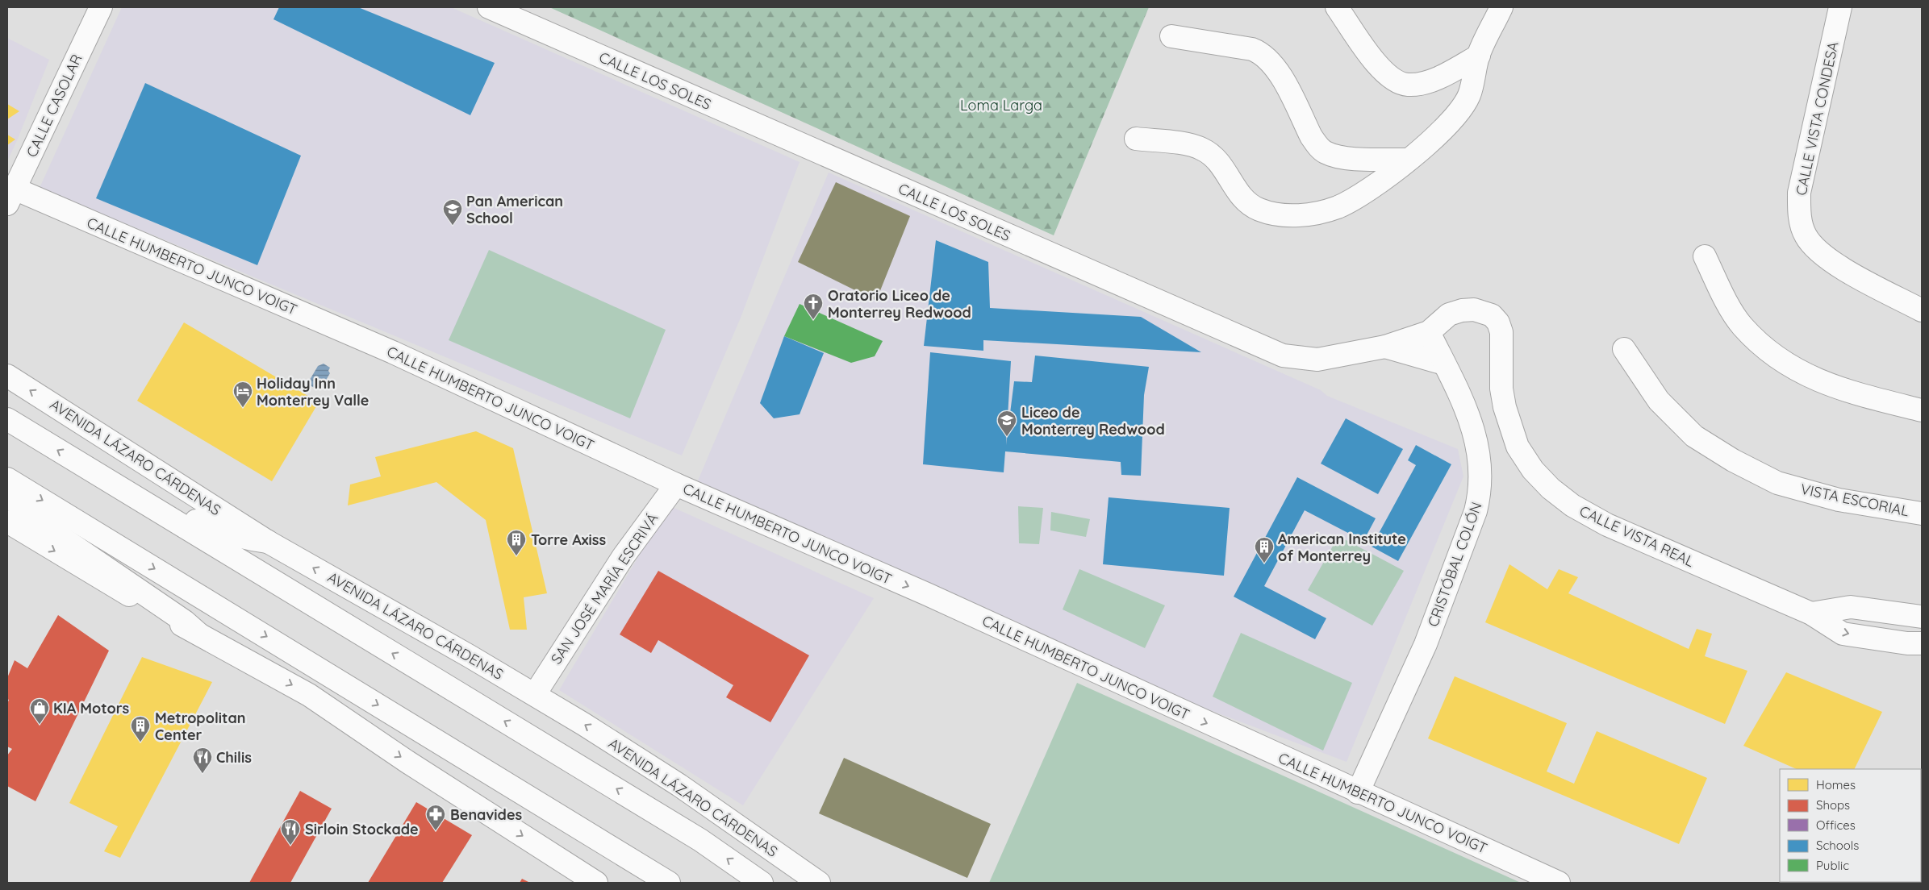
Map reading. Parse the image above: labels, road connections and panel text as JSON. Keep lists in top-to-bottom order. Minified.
{"streets":{"main road":["CALLE LOS SOLES","CALLE CASOLAR","CALLE VISTA CONDESA","CALLE HUMBERTO JUNCO VOIGT","AVENIDA LÁZARO CÁRDENAS","VISTA ESCORIAL","CALLE VISTA REAL","CRISTÓBAL COLÓN","SAN JOSÉ MARÍA ESCRIVÁ"]},"crossings":[["CALLE LOS SOLES","CALLE VISTA REAL"],["CALLE LOS SOLES","CRISTÓBAL COLÓN"],["CALLE CASOLAR","CALLE HUMBERTO JUNCO VOIGT"],["CALLE HUMBERTO JUNCO VOIGT","CRISTÓBAL COLÓN"],["CALLE HUMBERTO JUNCO VOIGT","SAN JOSÉ MARÍA ESCRIVÁ"],["AVENIDA LÁZARO CÁRDENAS","SAN JOSÉ MARÍA ESCRIVÁ"],["CALLE VISTA REAL","CRISTÓBAL COLÓN"]],"one_way":["CALLE HUMBERTO JUNCO VOIGT"],"parks":["Loma Larga"],"places":{"school or university":["Pan American School","Liceo de Monterrey Redwood"],"church":["Oratorio Liceo de Monterrey Redwood"],"hotel":["Holiday Inn Monterrey Valle"],"building":["Torre Axiss","American Institute of Monterrey","Metropolitan Center"],"shop":["KIA Motors"],"restaurant":["Chilis","Sirloin Stockade"],"pharmacy":["Benavides"]},"legend":["Homes","Shops","Offices","Schools","Public"]}
